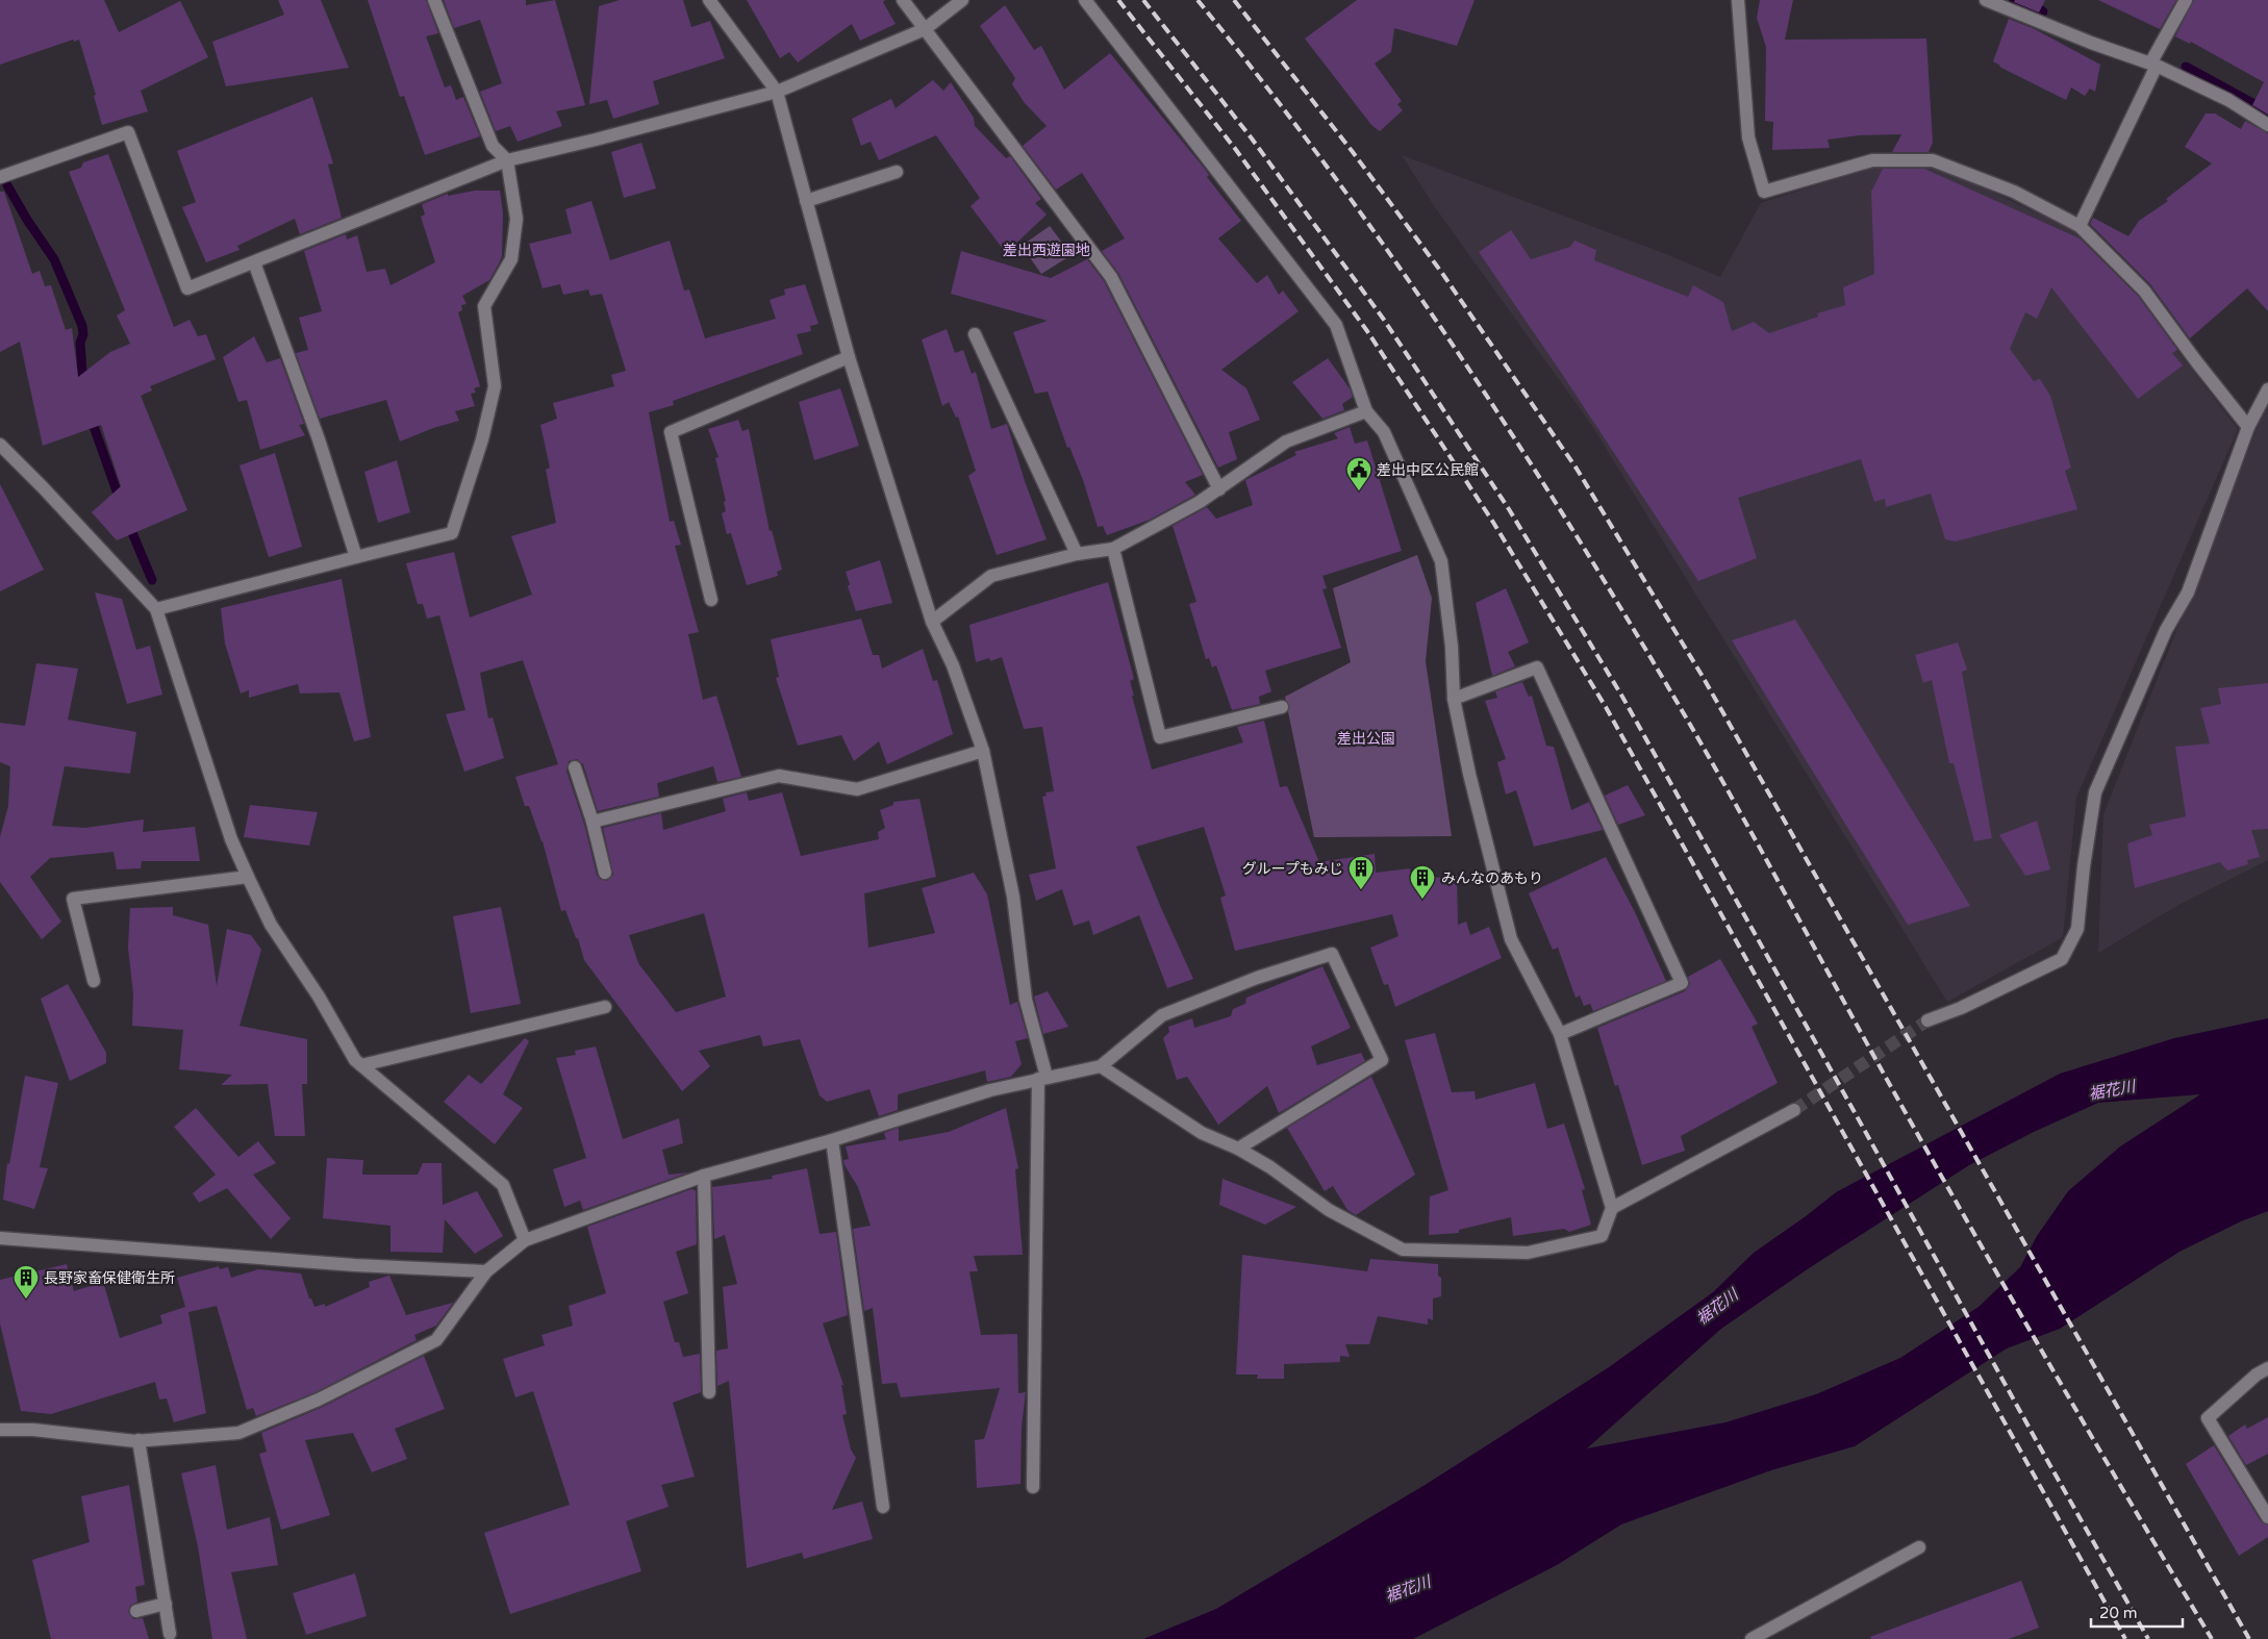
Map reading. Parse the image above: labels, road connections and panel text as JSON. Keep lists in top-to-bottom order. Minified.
{"water":["裾花川"],"parks":["差出西遊園地","差出公園"],"places":{"public building":["差出中区公民館"],"building":["グループもみじ","みんなのあもり","長野家畜保健衛生所"]},"scale_bar":"20 m"}
